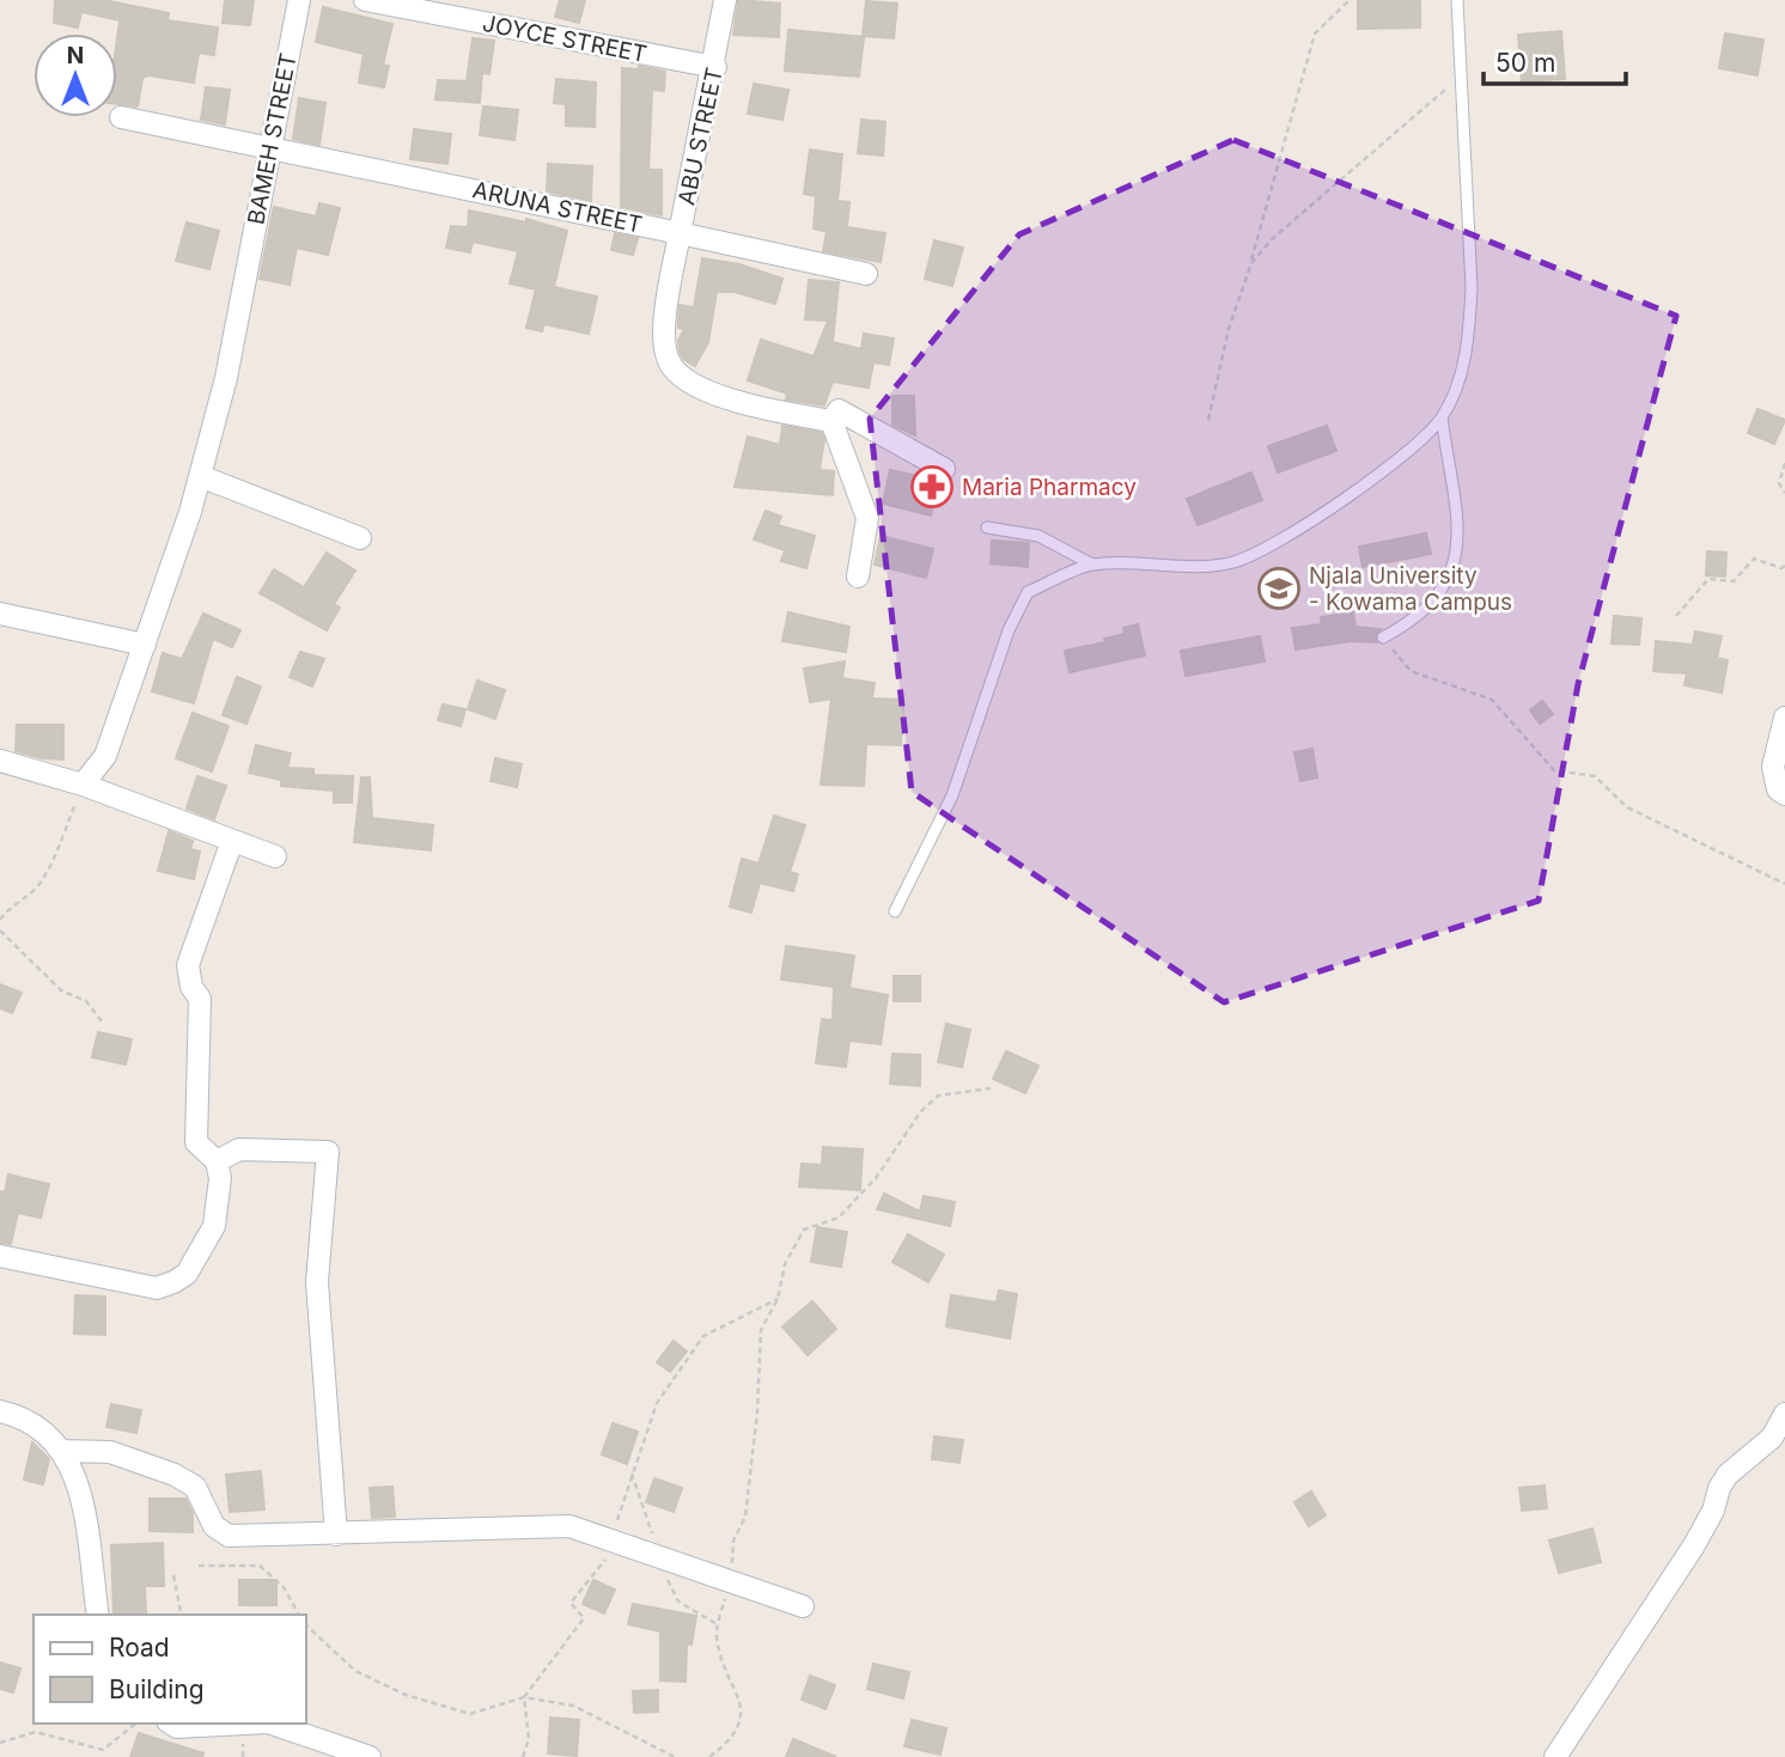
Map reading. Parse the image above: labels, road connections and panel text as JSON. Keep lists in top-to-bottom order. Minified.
{"streets":{"street":["JOYCE STREET","ABU STREET","BAMEH STREET","ARUNA STREET"]},"crossings":[["JOYCE STREET","ABU STREET"],["ABU STREET","ARUNA STREET"],["BAMEH STREET","ARUNA STREET"]],"places":{"pharmacy":["Maria Pharmacy"],"school or university":["Njala University - Kowama Campus"]},"legend":["Road","Building"],"scale_bar":"50 m","north":"top"}
